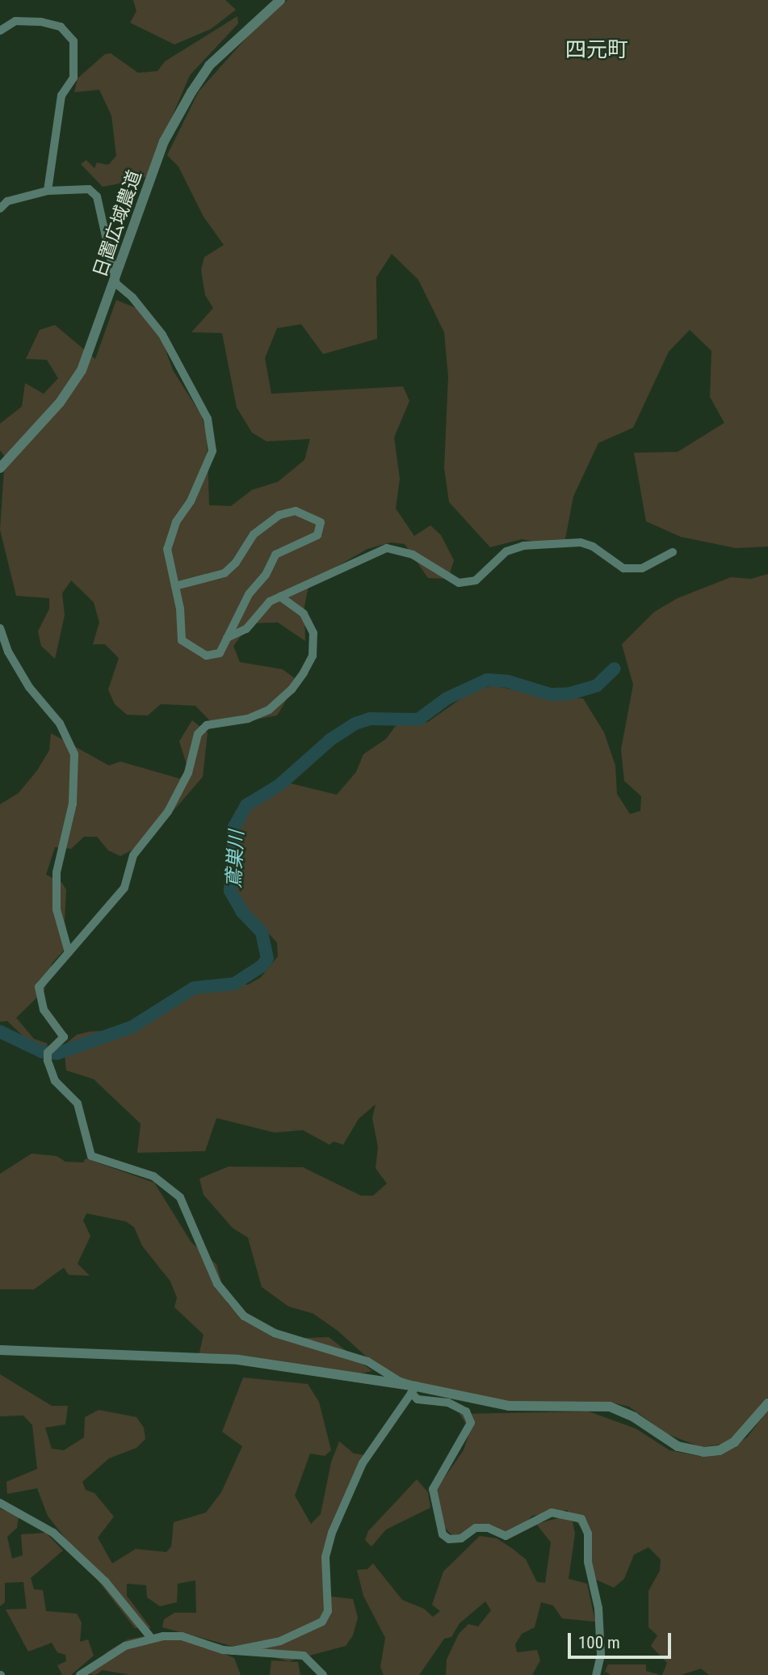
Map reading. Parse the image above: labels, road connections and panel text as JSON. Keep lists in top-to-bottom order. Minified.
{"streets":{"street":["日置広域農道"]},"districts":["四元町"],"water":["鳶巣川"],"scale_bar":"100 m"}
